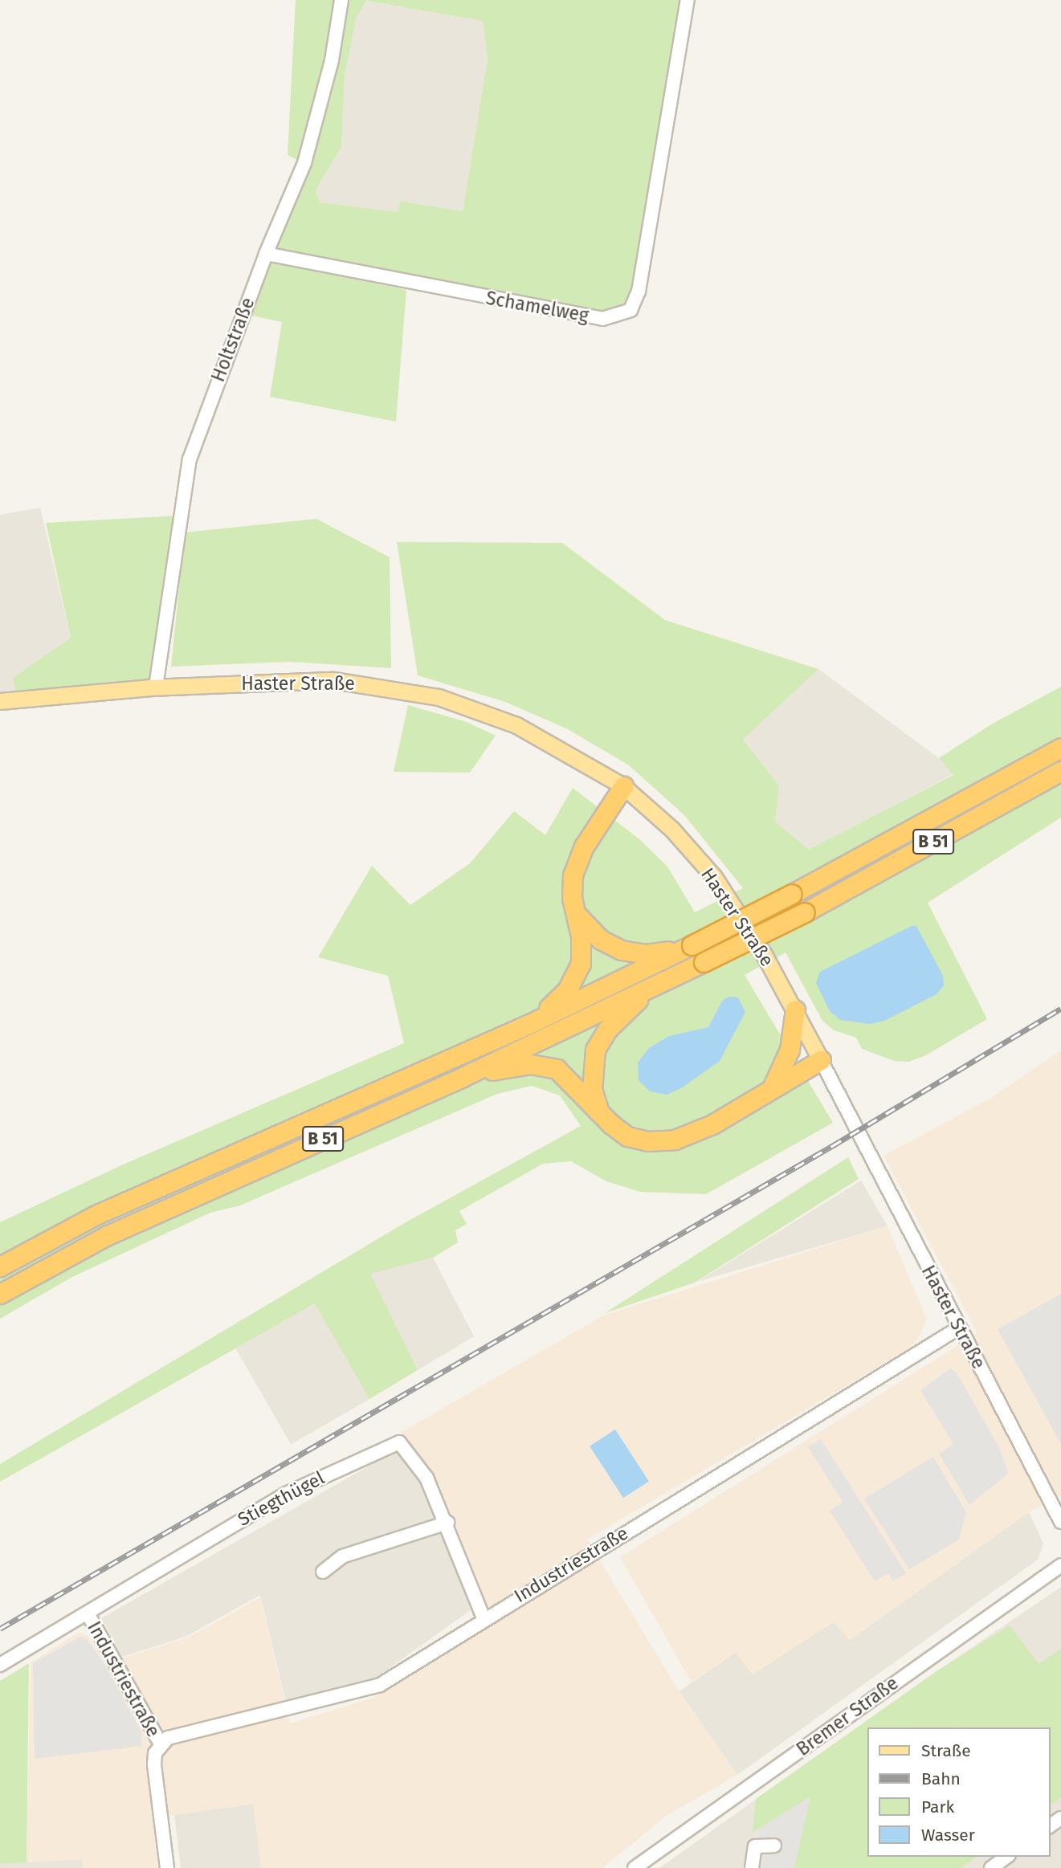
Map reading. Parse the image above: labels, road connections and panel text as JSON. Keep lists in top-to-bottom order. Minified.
{"streets":{"highway":["B 51"],"main road":["Haster Straße"],"street":["Schamelweg","Holtstraße","Stiegthügel","Industriestraße","Bremer Straße"]},"crossings":[["Schamelweg","Holtstraße"],["Holtstraße","Haster Straße"],["Haster Straße","Industriestraße"],["Stiegthügel","Industriestraße"]],"legend":["Straße","Bahn","Park","Wasser"]}
